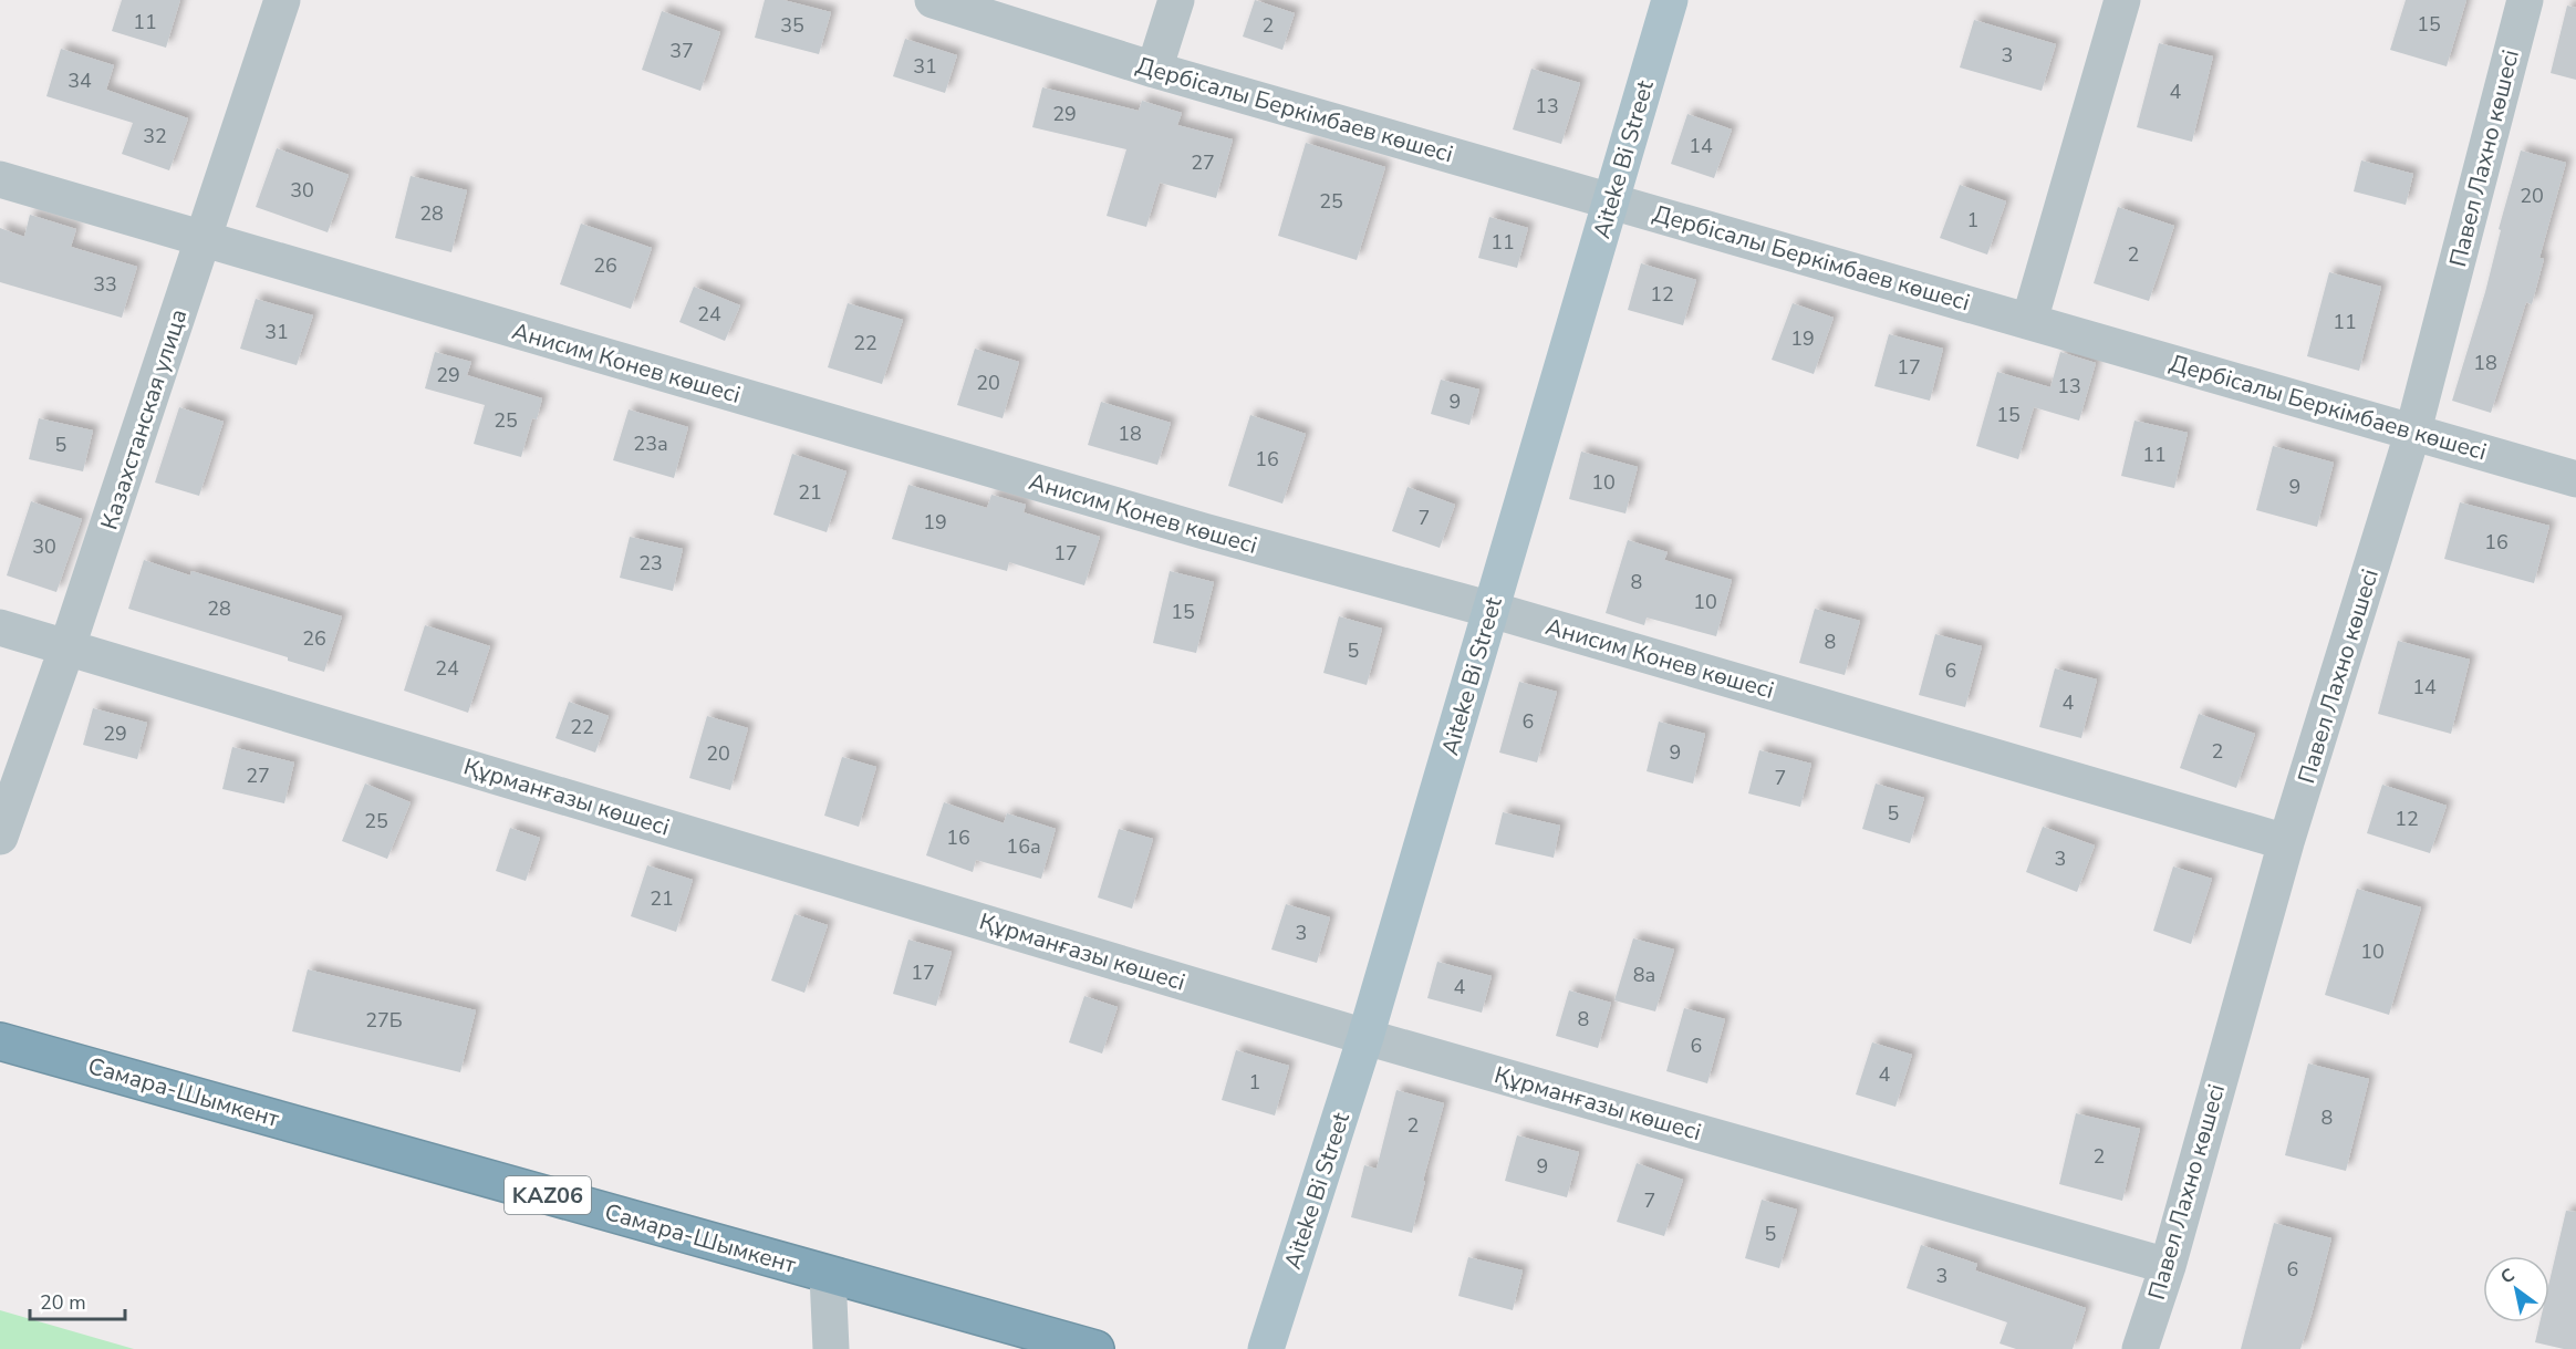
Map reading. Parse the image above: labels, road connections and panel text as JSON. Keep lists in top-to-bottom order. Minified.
{"streets":{"highway":["Самара-Шымкент","KАZ06"],"main road":["Aiteke Bi Street"],"street":["Дербісалы Беркімбаев көшесі","Павел Лахно көшесі","Анисим Конев көшесі","Казахстанская улица","Құрманғазы көшесі"]},"crossings":[["Дербісалы Беркімбаев көшесі","Павел Лахно көшесі"],["Дербісалы Беркімбаев көшесі","Aiteke Bi Street"],["Павел Лахно көшесі","Анисим Конев көшесі"],["Павел Лахно көшесі","Құрманғазы көшесі"],["Aiteke Bi Street","Анисим Конев көшесі"],["Aiteke Bi Street","Құрманғазы көшесі"],["Анисим Конев көшесі","Казахстанская улица"],["Казахстанская улица","Құрманғазы көшесі"]],"house_numbers":["11","15","35","2","37","3","31","34","4","13","29","32","14","27","30","20","25","28","1","11","2","26","33","12","24","11","31","19","22","18","17","29","20","13","9","15","25","18","23а","5","11","16","10","9","21","7","19","16","30","17","23","8","10","28","15","26","8","5","24","6","14","4","6","22","29","2","9","20","27","7","5","12","25","16","16а","3","21","3","10","17","8а","4","8","27Б","6","4","1","8","2","2","9","7","5","6","3"],"scale_bar":"20 m","north":"top left"}
